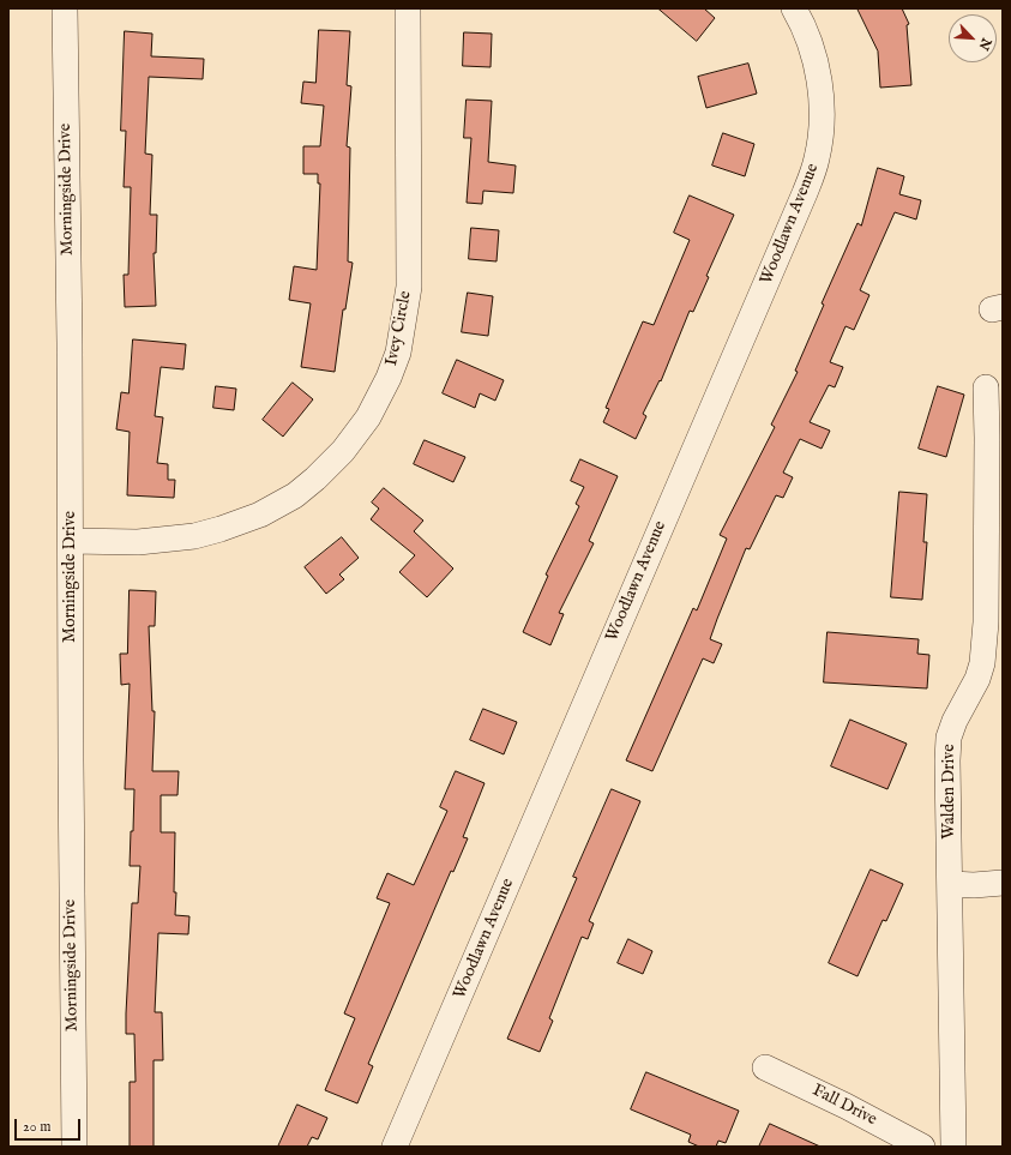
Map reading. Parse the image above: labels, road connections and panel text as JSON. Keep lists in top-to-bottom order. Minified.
{"streets":{"street":["Morningside Drive","Woodlawn Avenue","Ivey Circle","Walden Drive","Fall Drive"]},"crossings":[["Morningside Drive","Ivey Circle"]],"scale_bar":"20 m","north":"bottom right"}
